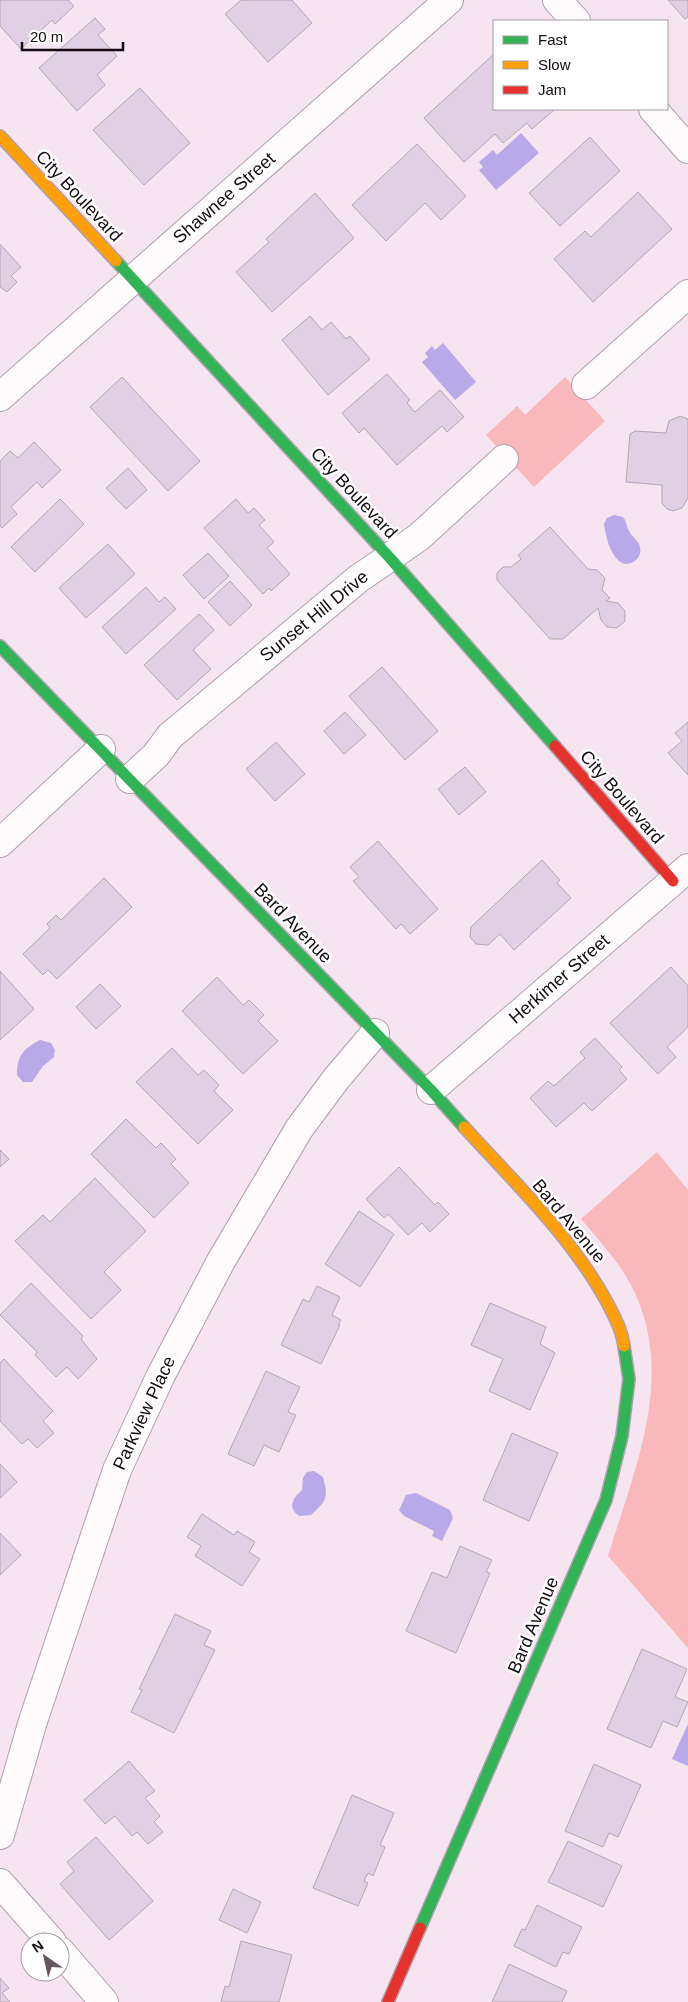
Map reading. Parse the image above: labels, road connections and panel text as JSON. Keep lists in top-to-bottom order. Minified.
{"streets":{"street":["City Boulevard","Shawnee Street","Sunset Hill Drive","Bard Avenue","Herkimer Street","Parkview Place"]},"crossings":[["City Boulevard","Shawnee Street"],["City Boulevard","Sunset Hill Drive"],["City Boulevard","Herkimer Street"],["Sunset Hill Drive","Bard Avenue"],["Bard Avenue","Herkimer Street"],["Bard Avenue","Parkview Place"]],"legend":["Fast","Slow","Jam"],"scale_bar":"20 m","north":"top left"}
